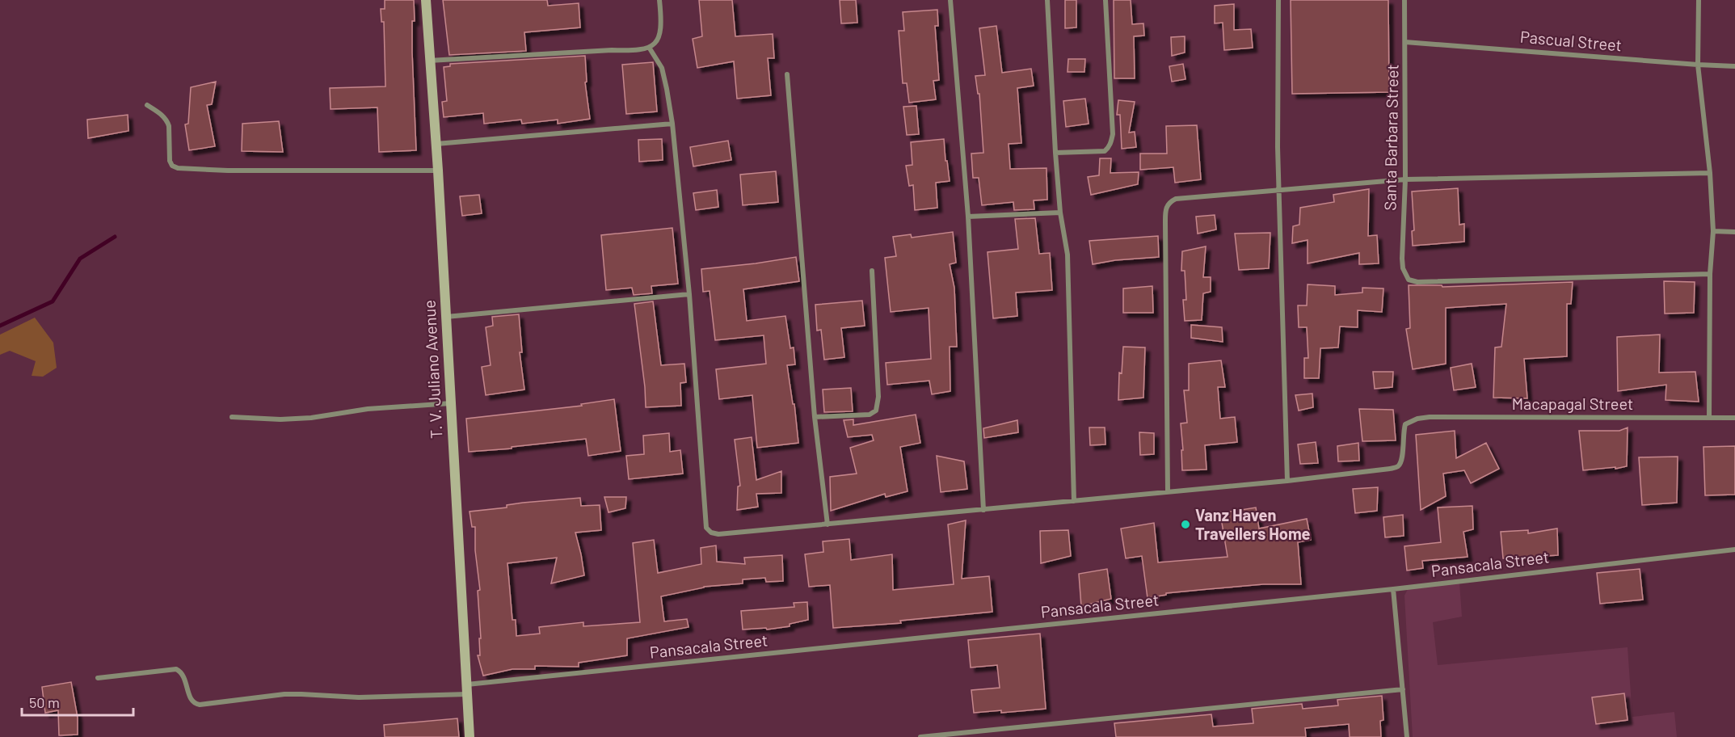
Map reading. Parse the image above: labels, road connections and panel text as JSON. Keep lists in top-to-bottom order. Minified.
{"streets":{"main road":["T. V. Juliano Avenue"],"street":["Pascual Street","Santa Barbara Street","Macapagal Street","Pansacala Street"]},"crossings":[["Pascual Street","Santa Barbara Street"],["T. V. Juliano Avenue","Pansacala Street"]],"places":["Vanz Haven Travellers Home"],"scale_bar":"50 m"}
